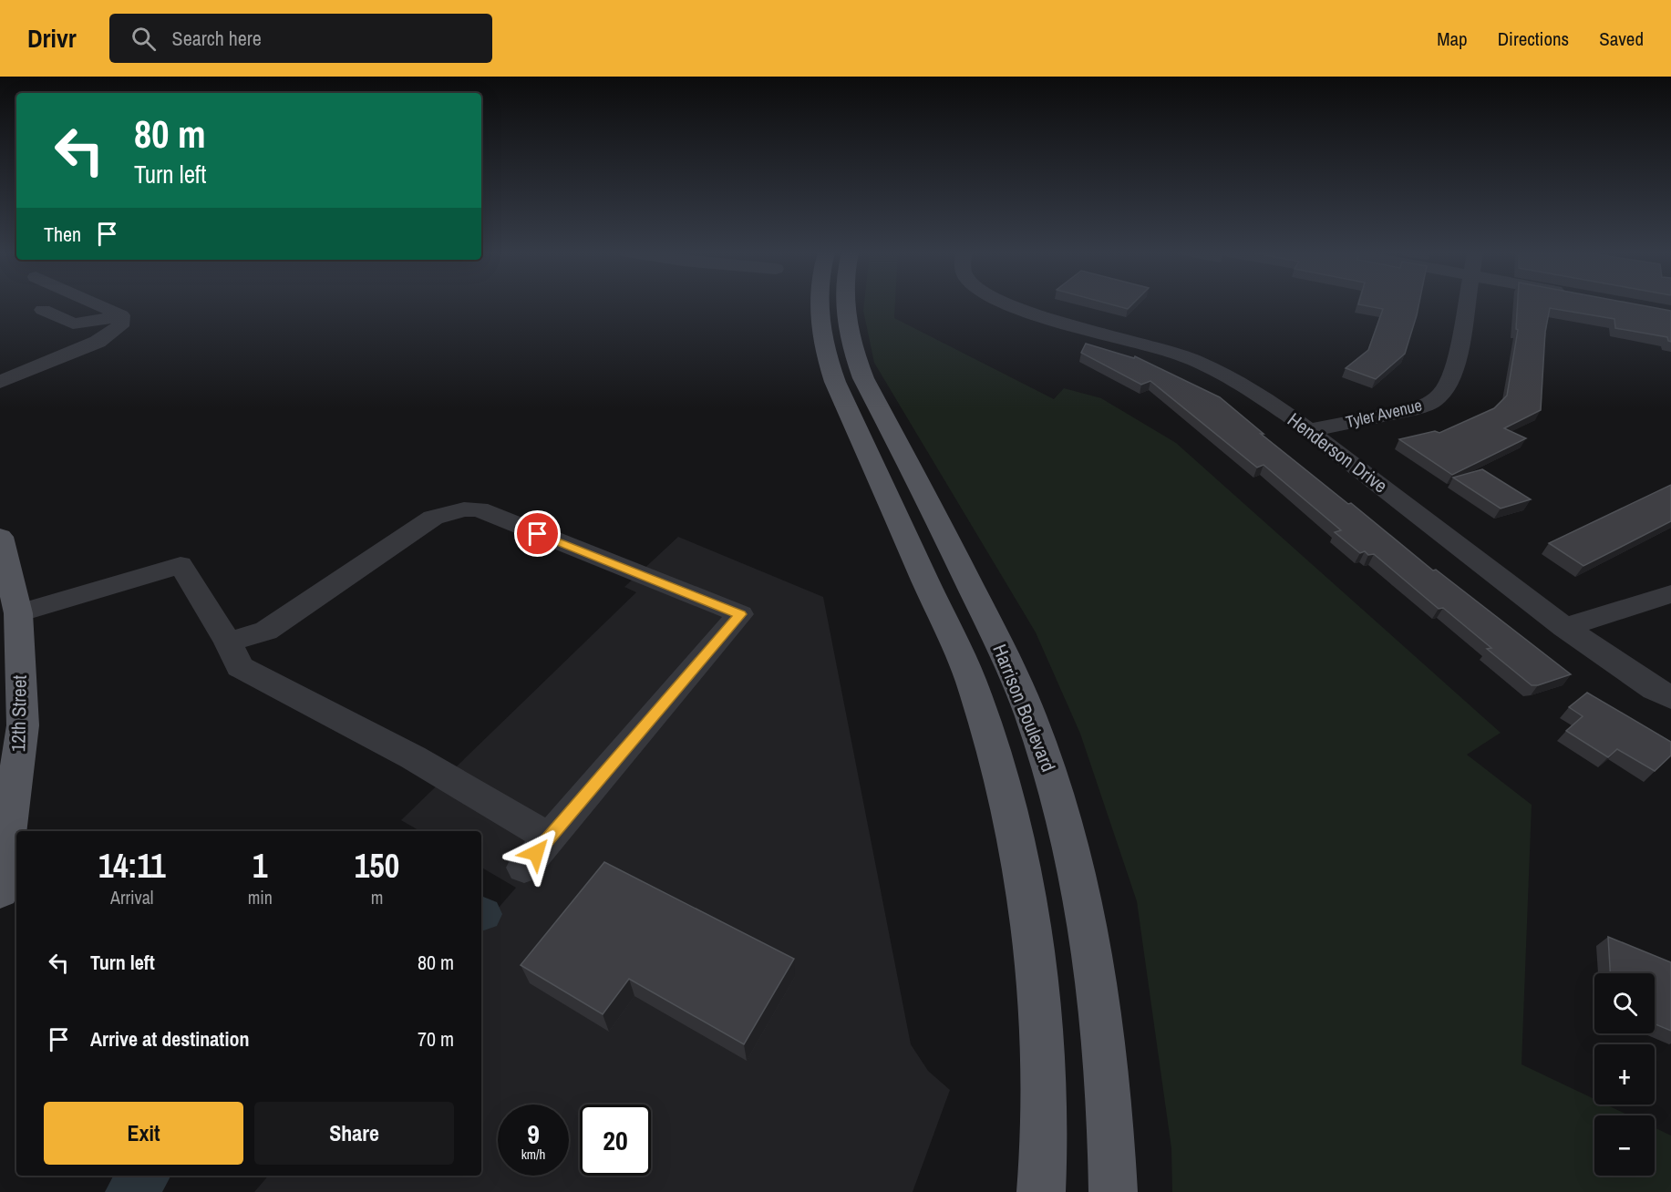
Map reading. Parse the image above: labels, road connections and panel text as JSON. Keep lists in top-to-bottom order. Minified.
{"streets":{"main road":["Harrison Boulevard","12th Street"],"street":["Tyler Avenue","Henderson Drive"]},"crossings":[["Tyler Avenue","Henderson Drive"]],"page":{"header":"Drivr","search":"Search here","nav":["Map","Directions","Saved"],"turn":["80 m","Turn left"],"then":"Then","eta":["14:11","Arrival","1","min","150","m"],"list":[{"name":"Turn left","value":"80 m"},{"name":"Arrive at destination","value":"70 m"}],"map_buttons":["+","−"],"buttons":["Exit","Share"],"speed":"9 km/h","limit":"20"}}
